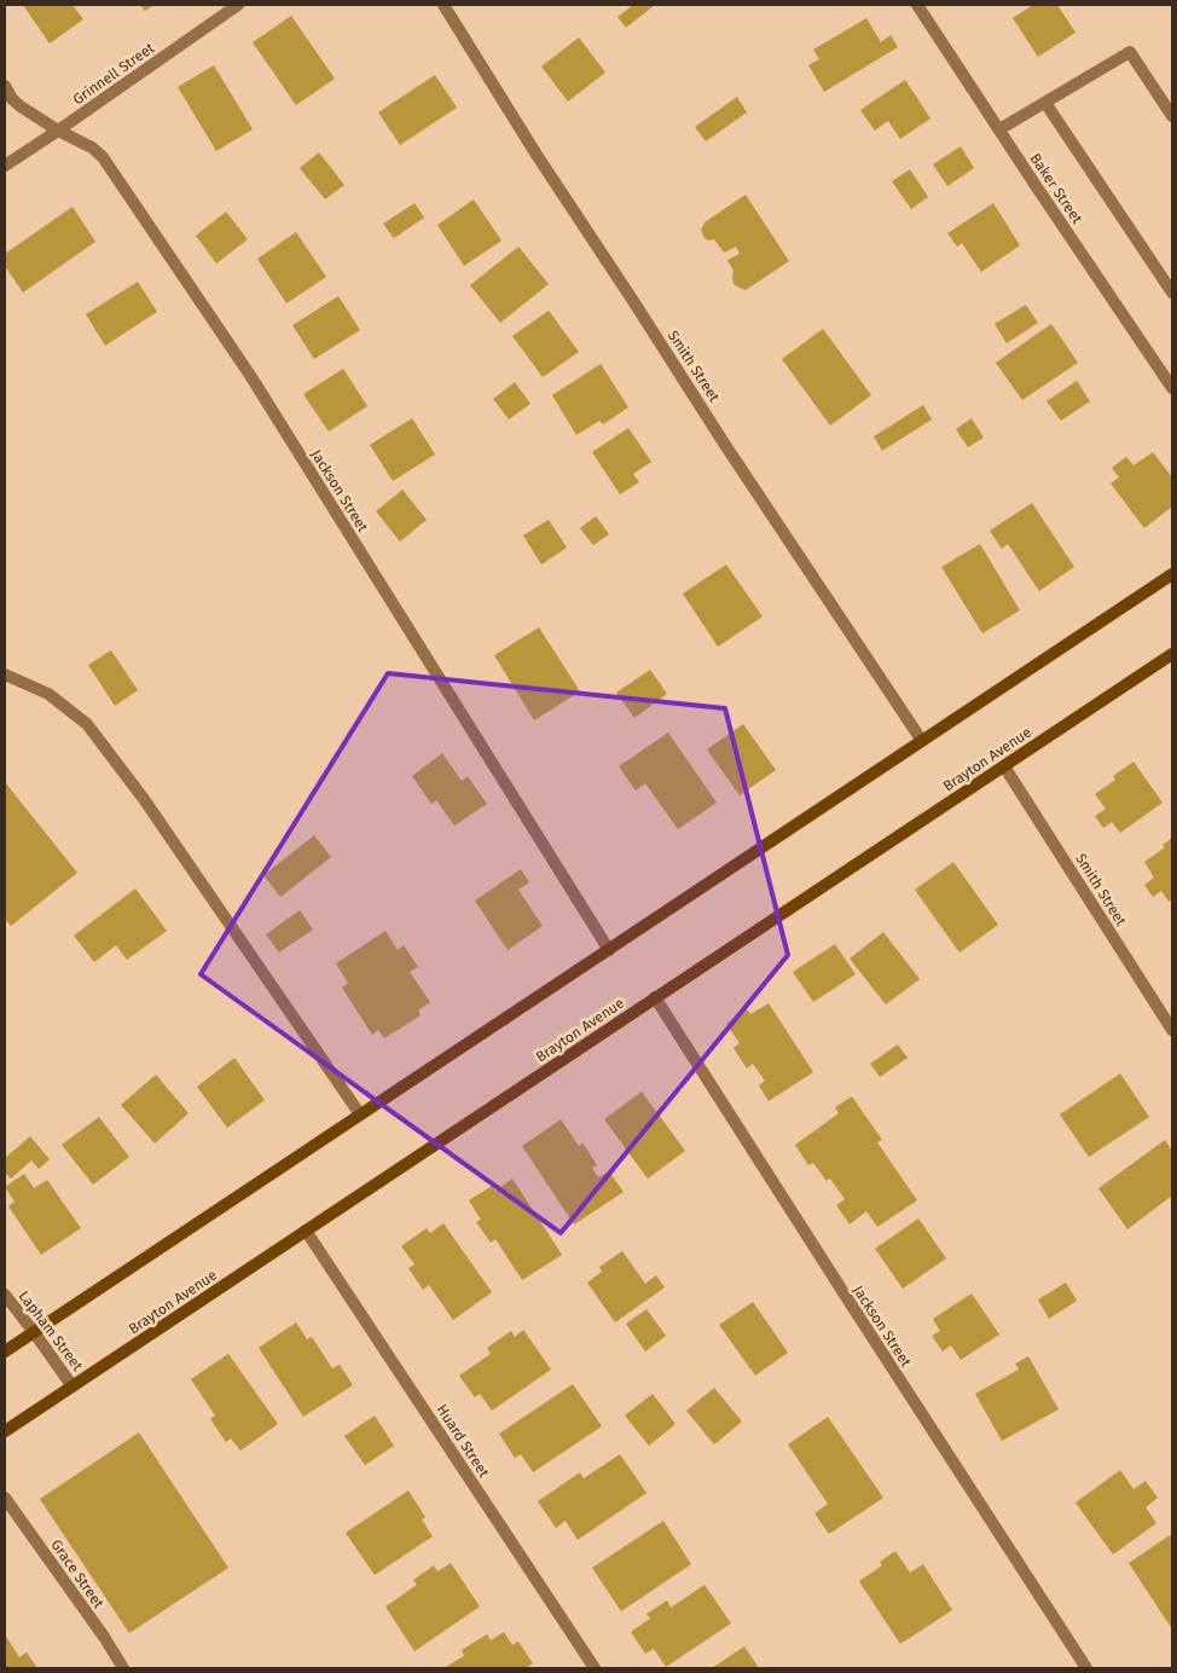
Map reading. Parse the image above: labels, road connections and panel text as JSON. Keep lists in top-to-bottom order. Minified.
{"streets":{"main road":["Brayton Avenue"],"street":["Grinnell Street","Baker Street","Smith Street","Jackson Street","Lapham Street","Huard Street","Grace Street"]},"crossings":[["Grinnell Street","Jackson Street"],["Smith Street","Brayton Avenue"],["Jackson Street","Brayton Avenue"],["Brayton Avenue","Lapham Street"],["Brayton Avenue","Huard Street"]]}
